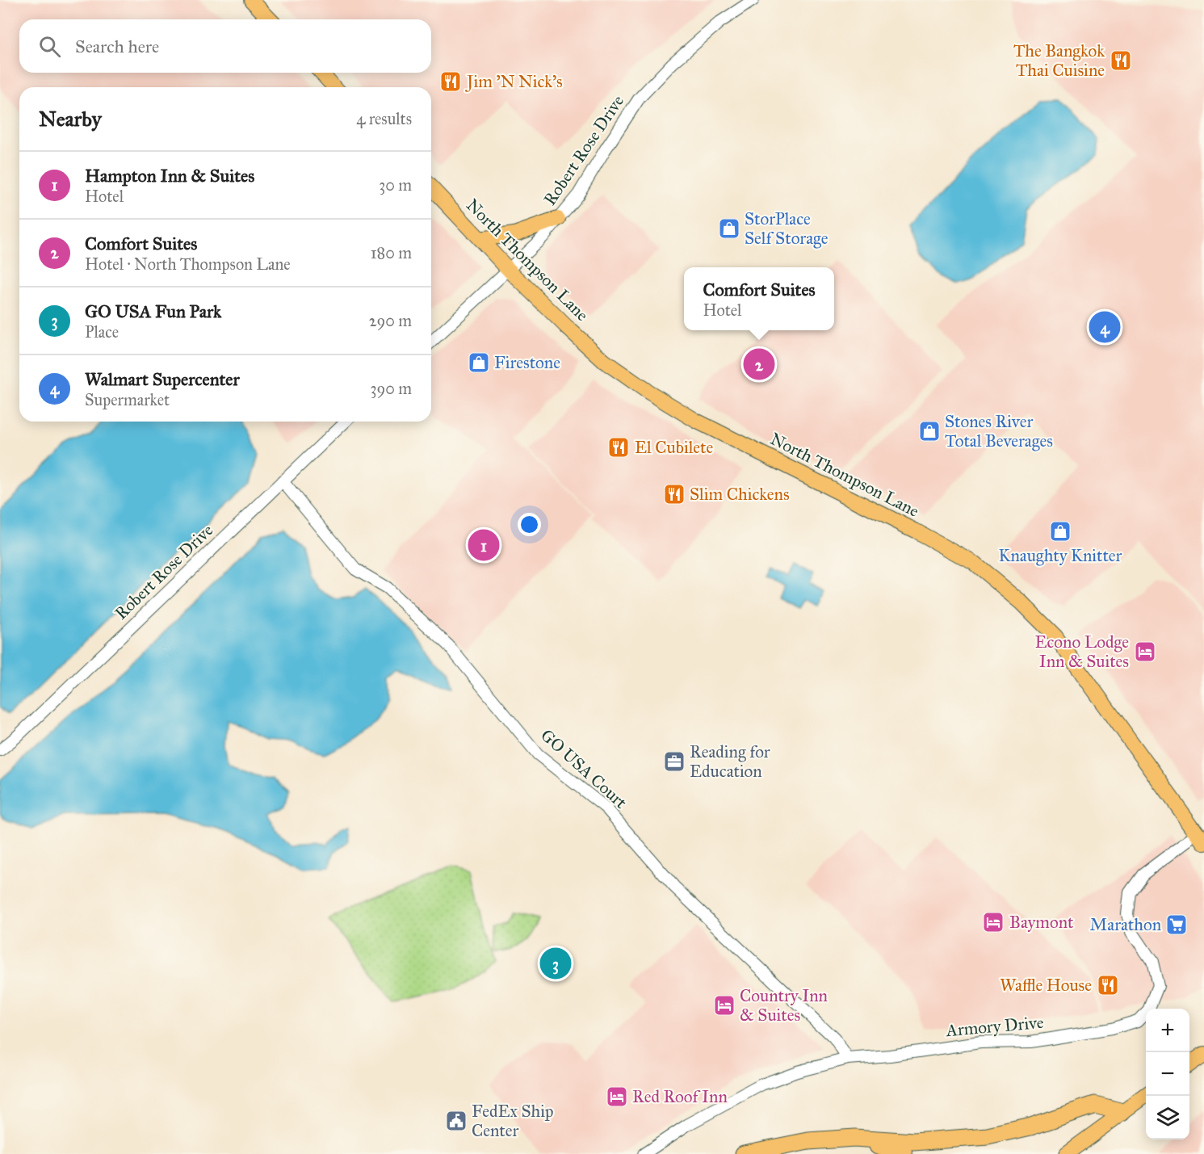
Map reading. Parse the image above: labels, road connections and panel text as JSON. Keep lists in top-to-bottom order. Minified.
{"streets":{"main road":["North Thompson Lane"],"street":["Robert Rose Drive","GO USA Court","Armory Drive"]},"crossings":[["Robert Rose Drive","North Thompson Lane"],["Robert Rose Drive","GO USA Court"],["North Thompson Lane","Armory Drive"],["GO USA Court","Armory Drive"]],"places":{"restaurant":["The Bangkok Thai Cuisine","Jim 'N Nick's","El Cubilete","Slim Chickens","Waffle House"],"shop":["StorPlace Self Storage","Firestone","Stones River Total Beverages","Knaughty Knitter"],"hotel":["Econo Lodge Inn & Suites","Baymont","Country Inn & Suites","Red Roof Inn"],"office":["Reading for Education"],"supermarket":["Marathon"],"public building":["FedEx Ship Center"]},"page":{"search":"Search here","heading":["Nearby","4 results"],"list":[{"mark":"1","name":"Hampton Inn & Suites","note":"Hotel","value":"30 m"},{"mark":"2","name":"Comfort Suites","note":"Hotel · North Thompson Lane","value":"180 m"},{"mark":"3","name":"GO USA Fun Park","note":"Place","value":"290 m"},{"mark":"4","name":"Walmart Supercenter","note":"Supermarket","value":"390 m"}],"popup":["Comfort Suites","Hotel"],"pins":["4","2","1","3"],"map_buttons":["+","−"]}}
